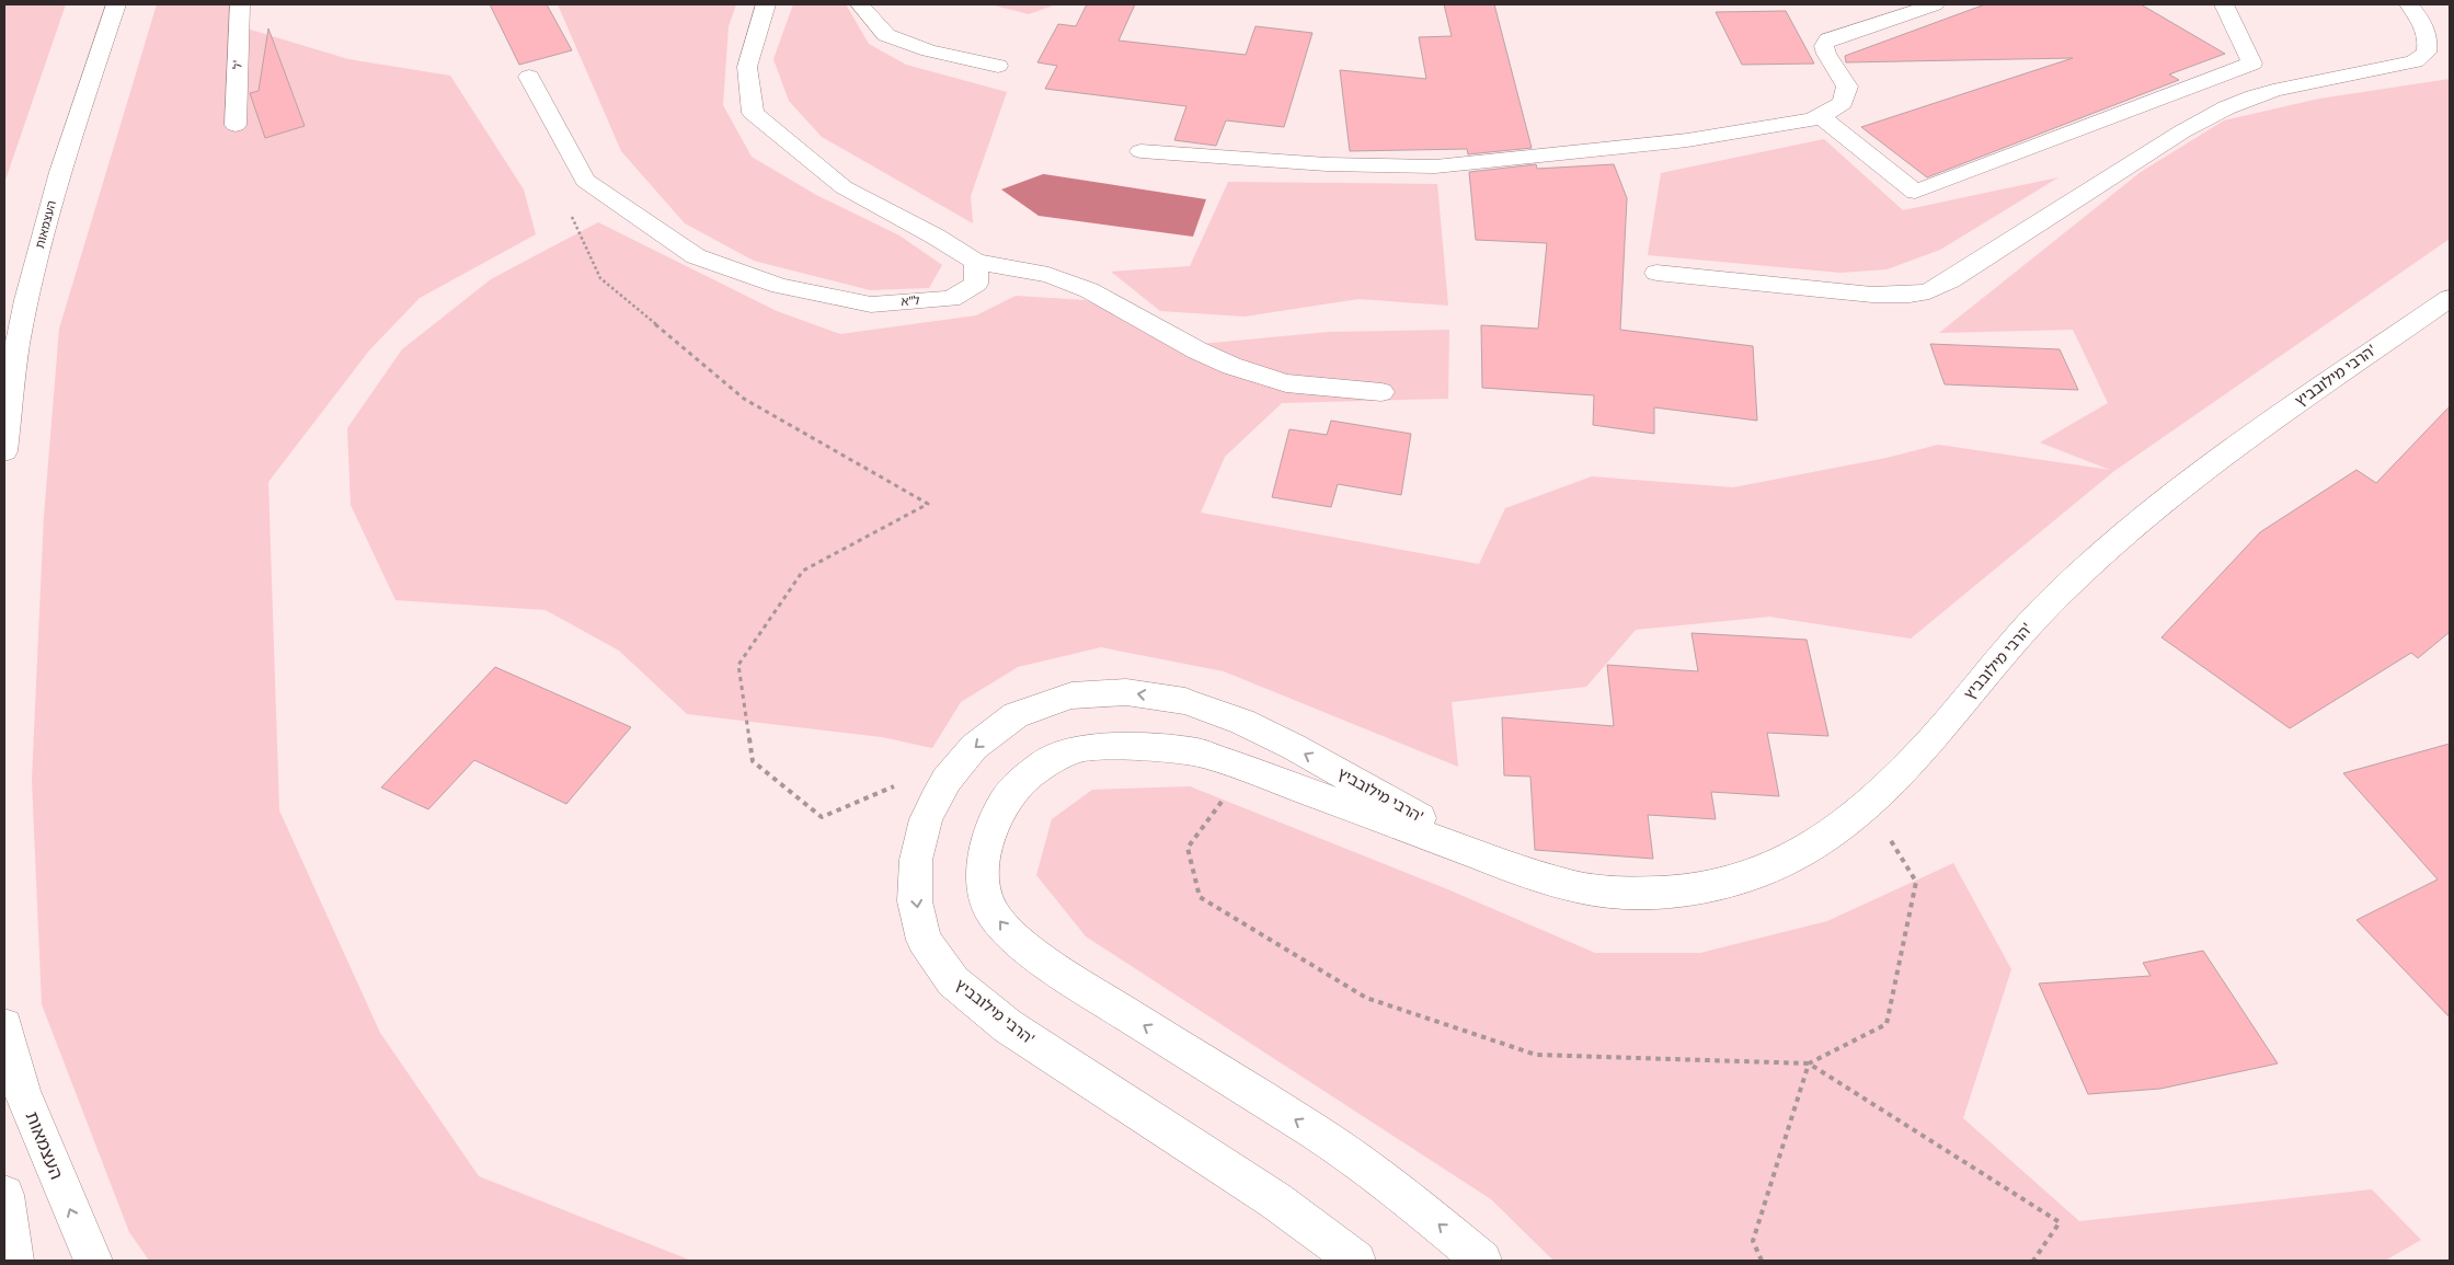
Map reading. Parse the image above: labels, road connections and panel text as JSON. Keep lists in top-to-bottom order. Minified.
{"streets":{"street":["ל'","העצמאות","ל\"א","הרבי מילובביץ'"]},"one_way":["העצמאות"]}
